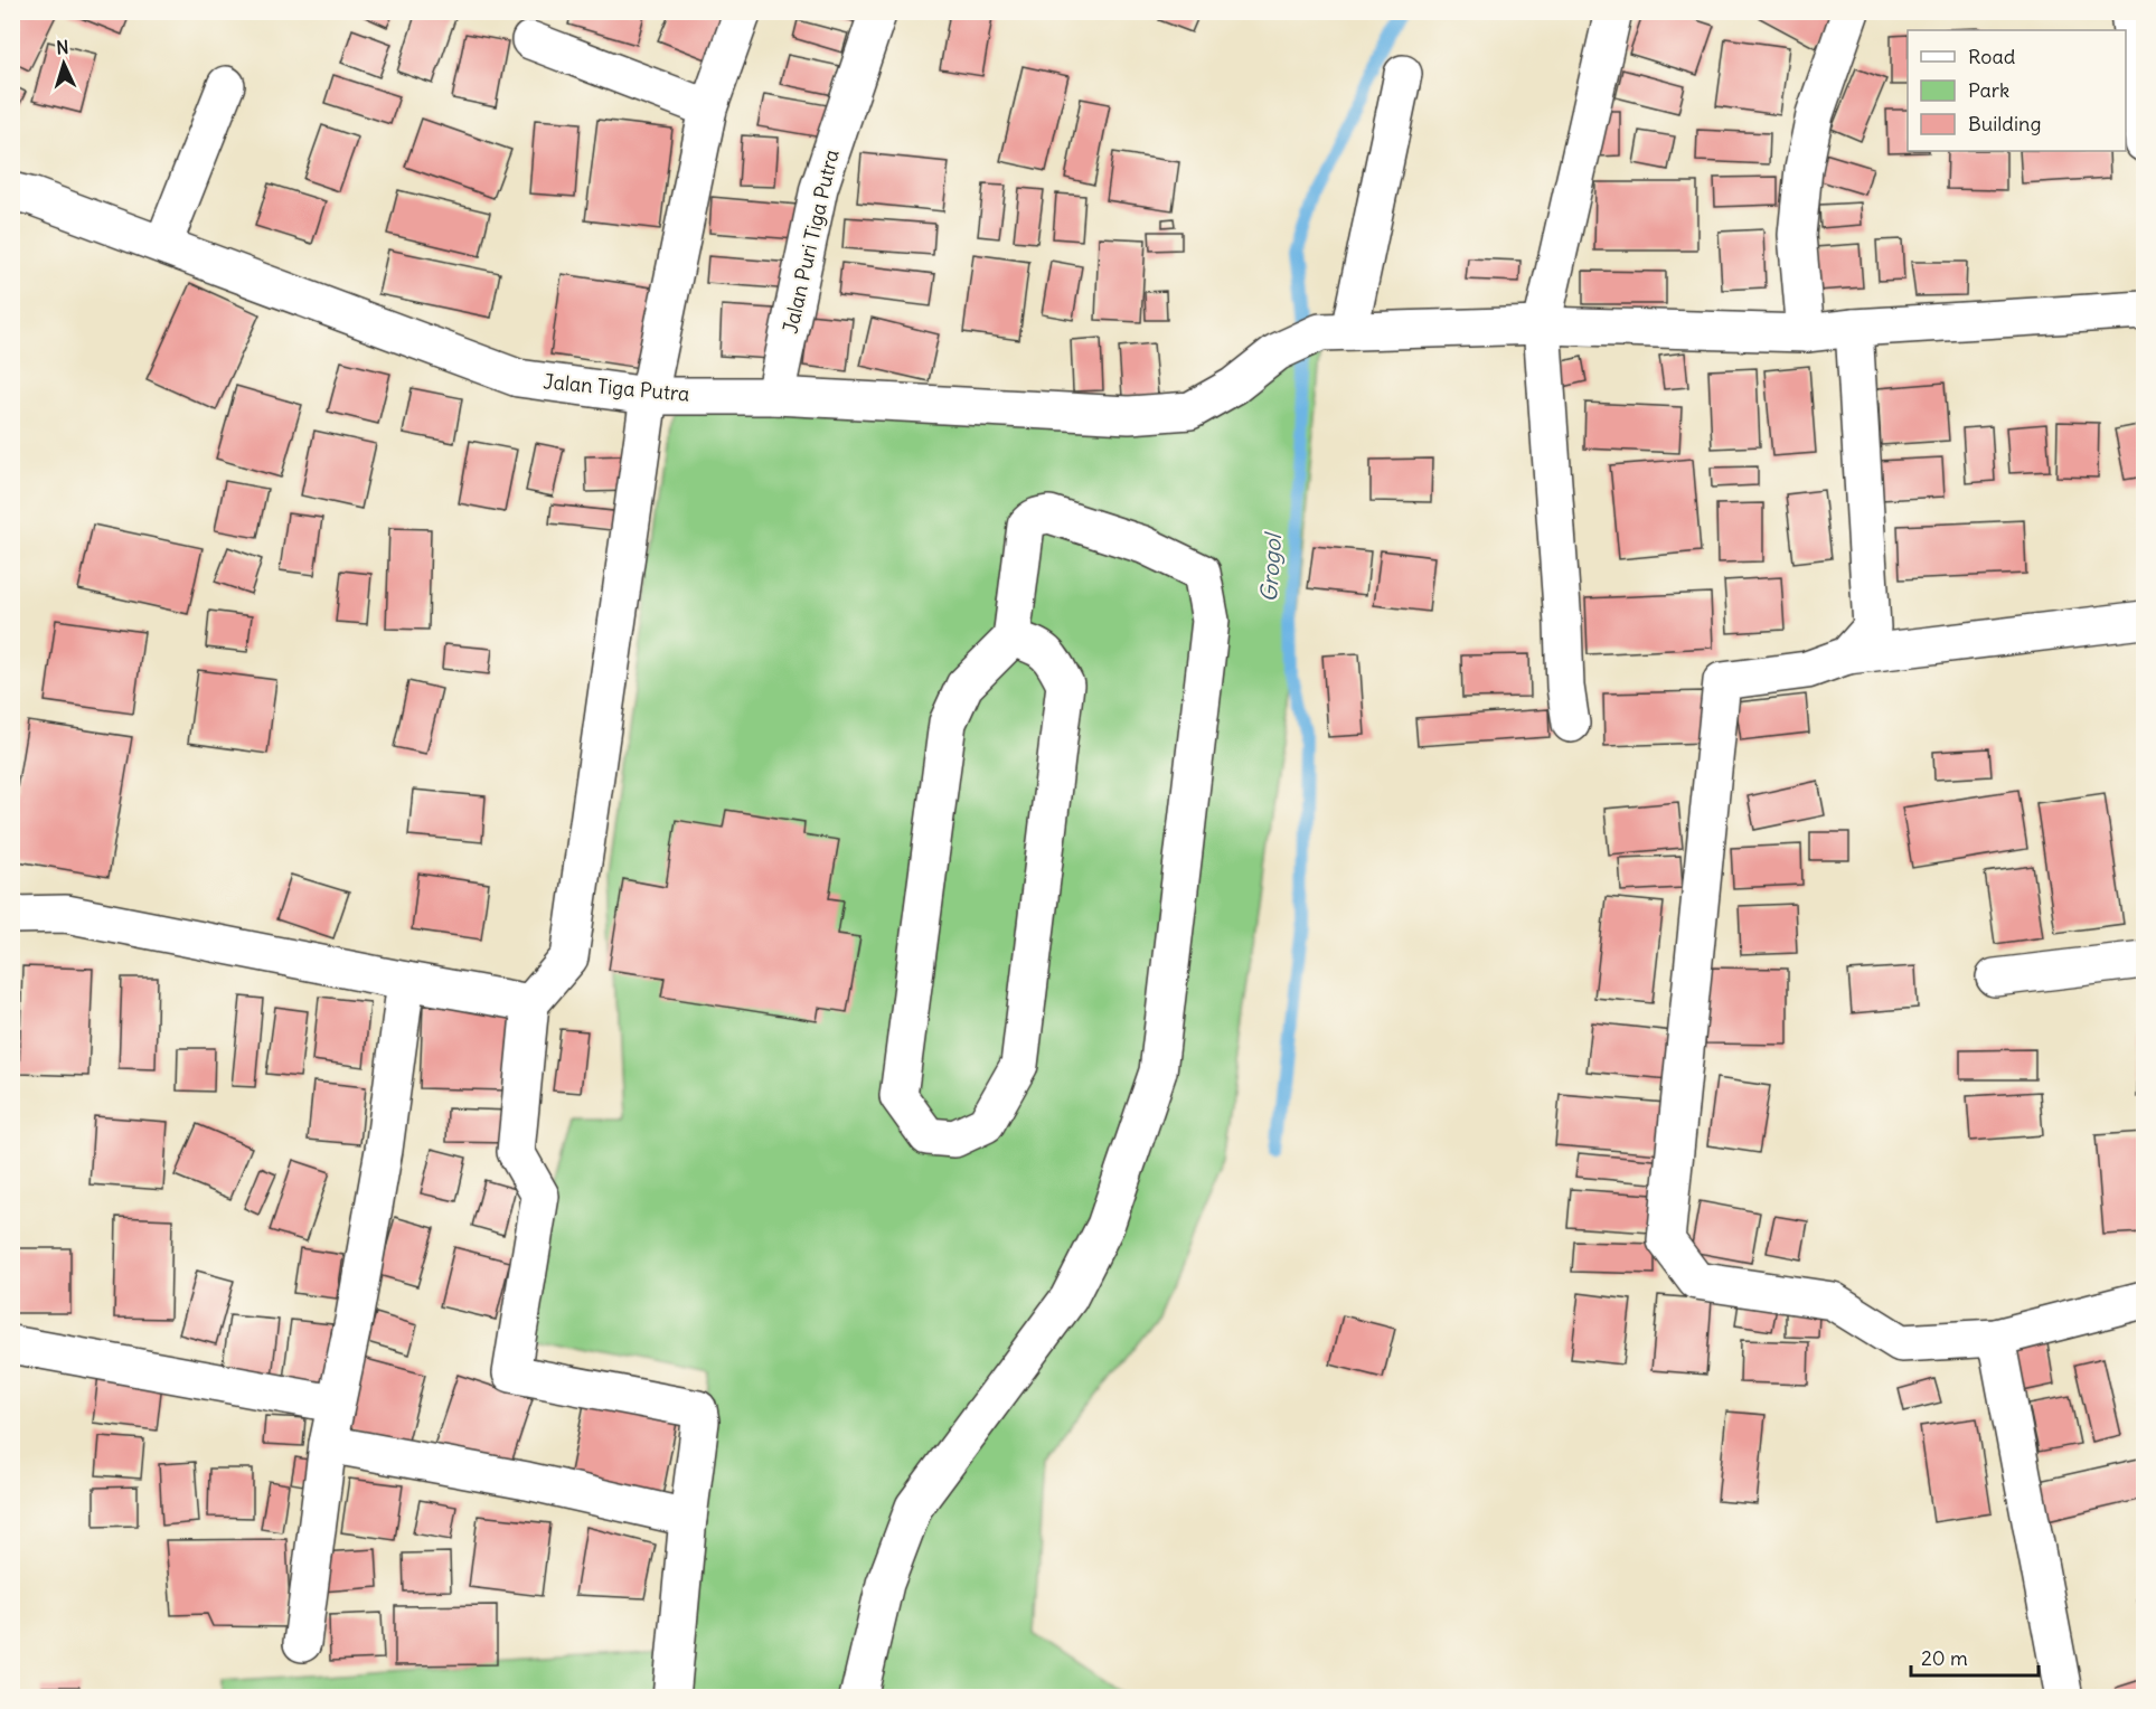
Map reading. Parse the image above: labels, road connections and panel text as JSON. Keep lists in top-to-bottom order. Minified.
{"streets":{"street":["Jalan Puri Tiga Putra","Jalan Tiga Putra"]},"crossings":[["Jalan Puri Tiga Putra","Jalan Tiga Putra"]],"water":["Grogol"],"legend":["Road","Park","Building"],"scale_bar":"20 m","north":"top"}
